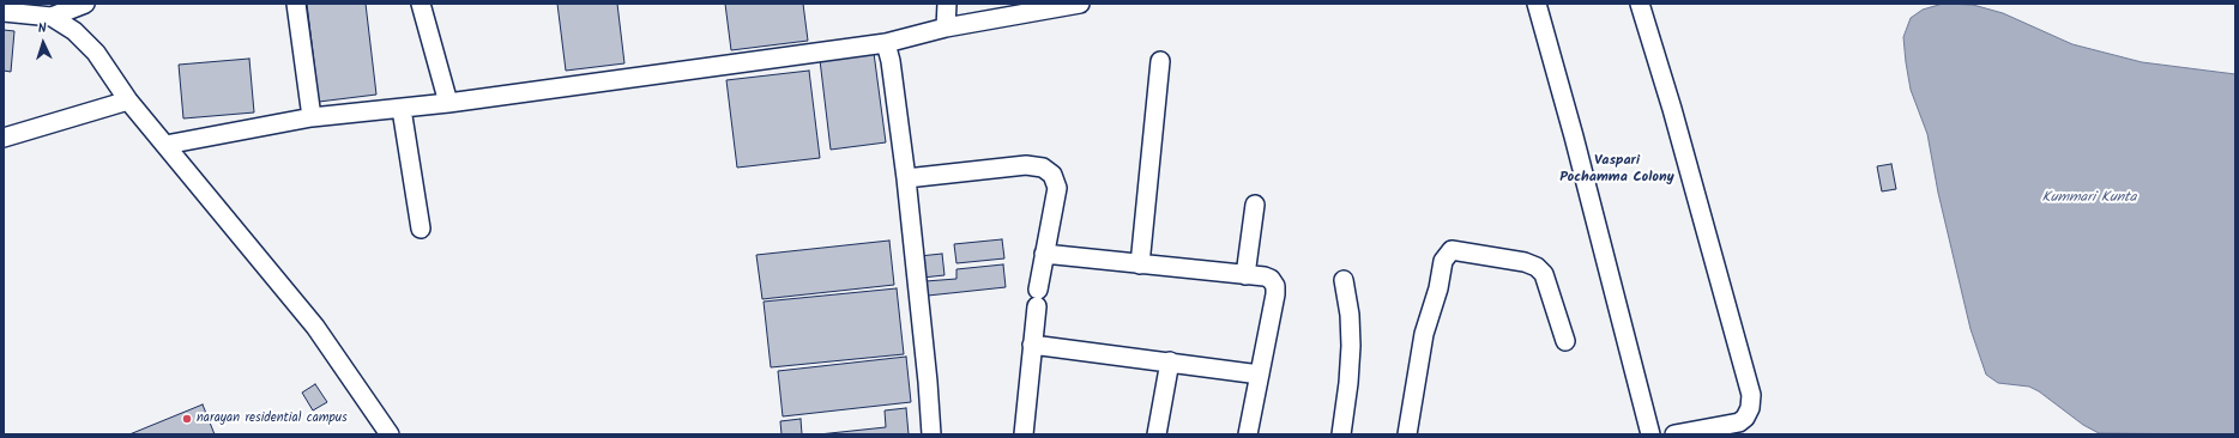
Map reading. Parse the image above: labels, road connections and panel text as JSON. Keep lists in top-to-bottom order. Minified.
{"districts":["Vaspari Pochamma Colony"],"water":["Kummari Kunta"],"places":["narayan residential campus"],"north":"top"}
